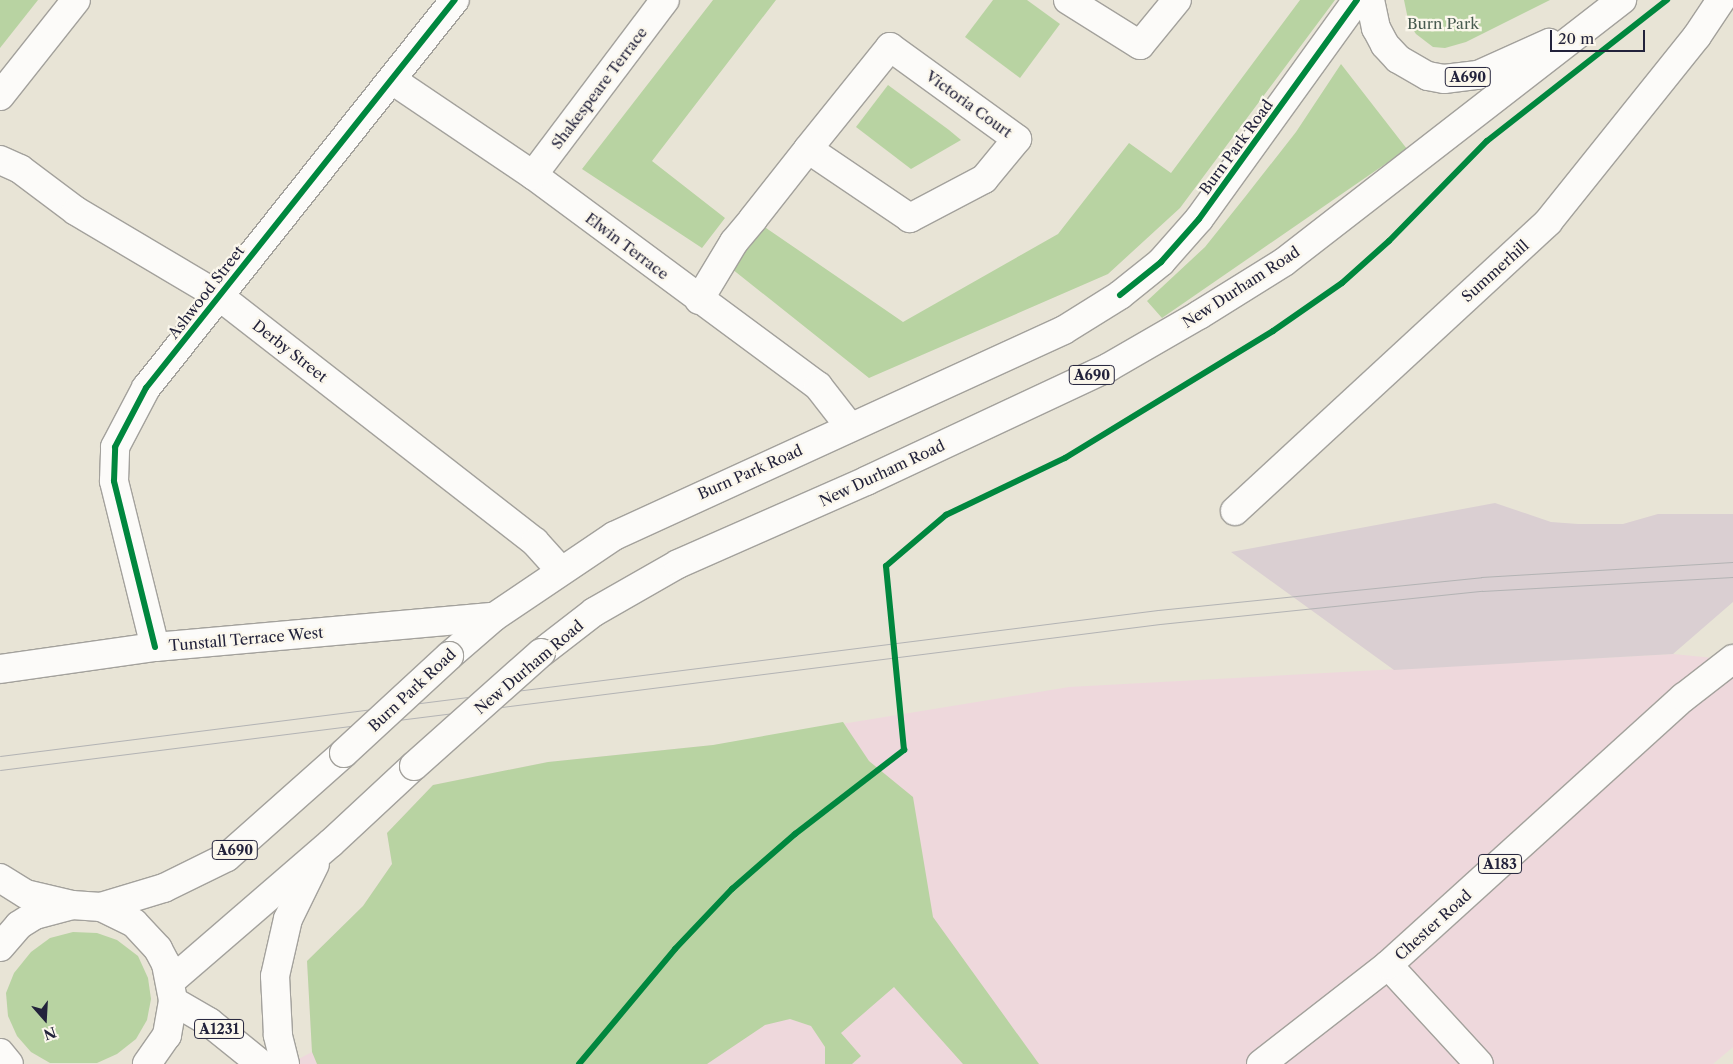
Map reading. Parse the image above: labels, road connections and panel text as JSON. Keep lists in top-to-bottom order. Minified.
{"streets":{"main road":["A690","Shakespeare Terrace","Victoria Court","Burn Park Road","Elwin Terrace","Summerhill","New Durham Road","Ashwood Street","Derby Street","Tunstall Terrace West","A183","Chester Road","A1231"]},"crossings":[["A690","New Durham Road"],["Shakespeare Terrace","Elwin Terrace"],["Victoria Court","Elwin Terrace"],["Burn Park Road","Elwin Terrace"],["Burn Park Road","Derby Street"],["Burn Park Road","Tunstall Terrace West"],["Elwin Terrace","Ashwood Street"],["New Durham Road","A1231"],["Ashwood Street","Derby Street"],["Ashwood Street","Tunstall Terrace West"]],"parks":["Burn Park"],"scale_bar":"20 m","north":"bottom"}
